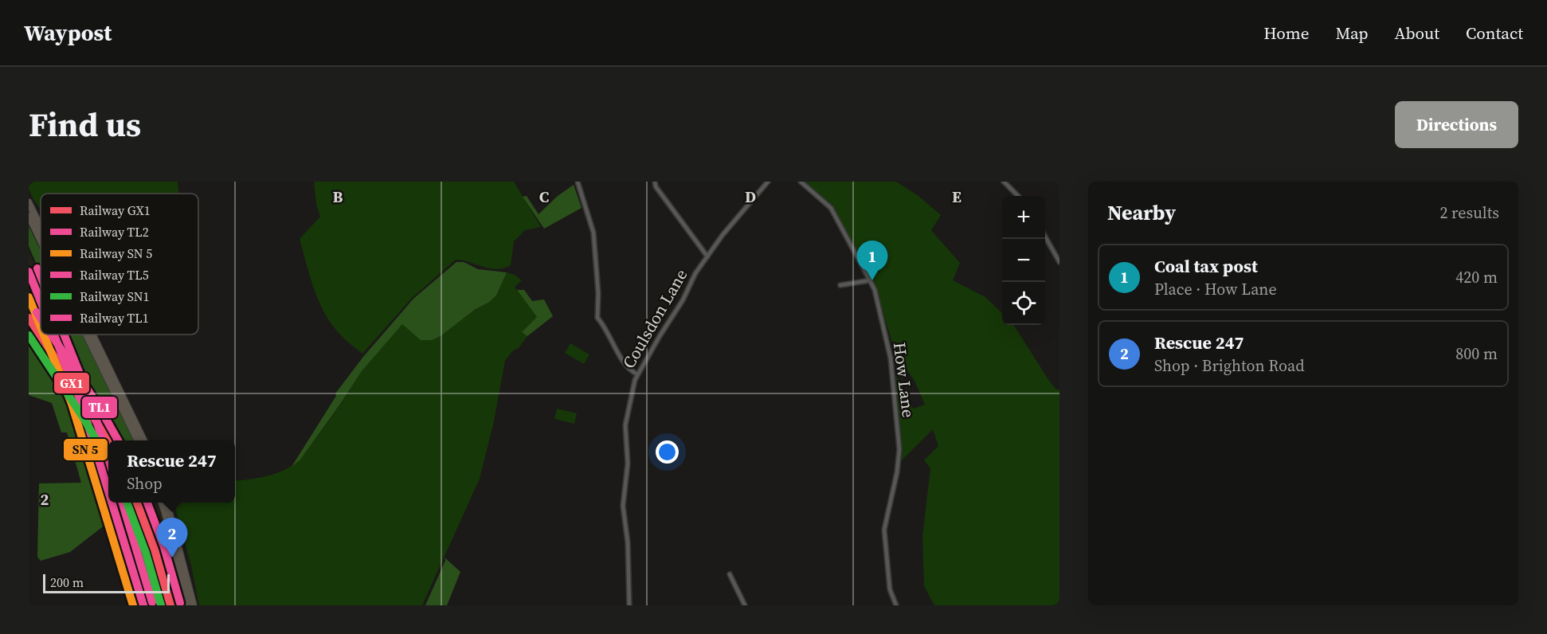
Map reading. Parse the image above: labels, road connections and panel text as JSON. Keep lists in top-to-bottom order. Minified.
{"streets":{"street":["Coulsdon Lane","How Lane"]},"lines":["rail line TL5","rail line TL2","rail line TL1","rail line GX1","rail line SN1"],"legend":["Railway GX1","Railway TL2","Railway SN 5","Railway TL5","Railway SN1","Railway TL1"],"scale_bar":"200 m","page":{"header":"Waypost","nav":["Home","Map","About","Contact"],"title":"Find us","buttons":"Directions","heading":["Nearby","2 results"],"map_buttons":["+","−"],"pins":["1","2"],"list":[{"mark":"1","name":"Coal tax post","note":"Place · How Lane","value":"420 m"},{"mark":"2","name":"Rescue 247","note":"Shop · Brighton Road","value":"800 m"}],"popup":["Rescue 247","Shop"],"scale":"200 m"},"grid":{"columns":["B","C","D","E"],"rows":["2"]}}
